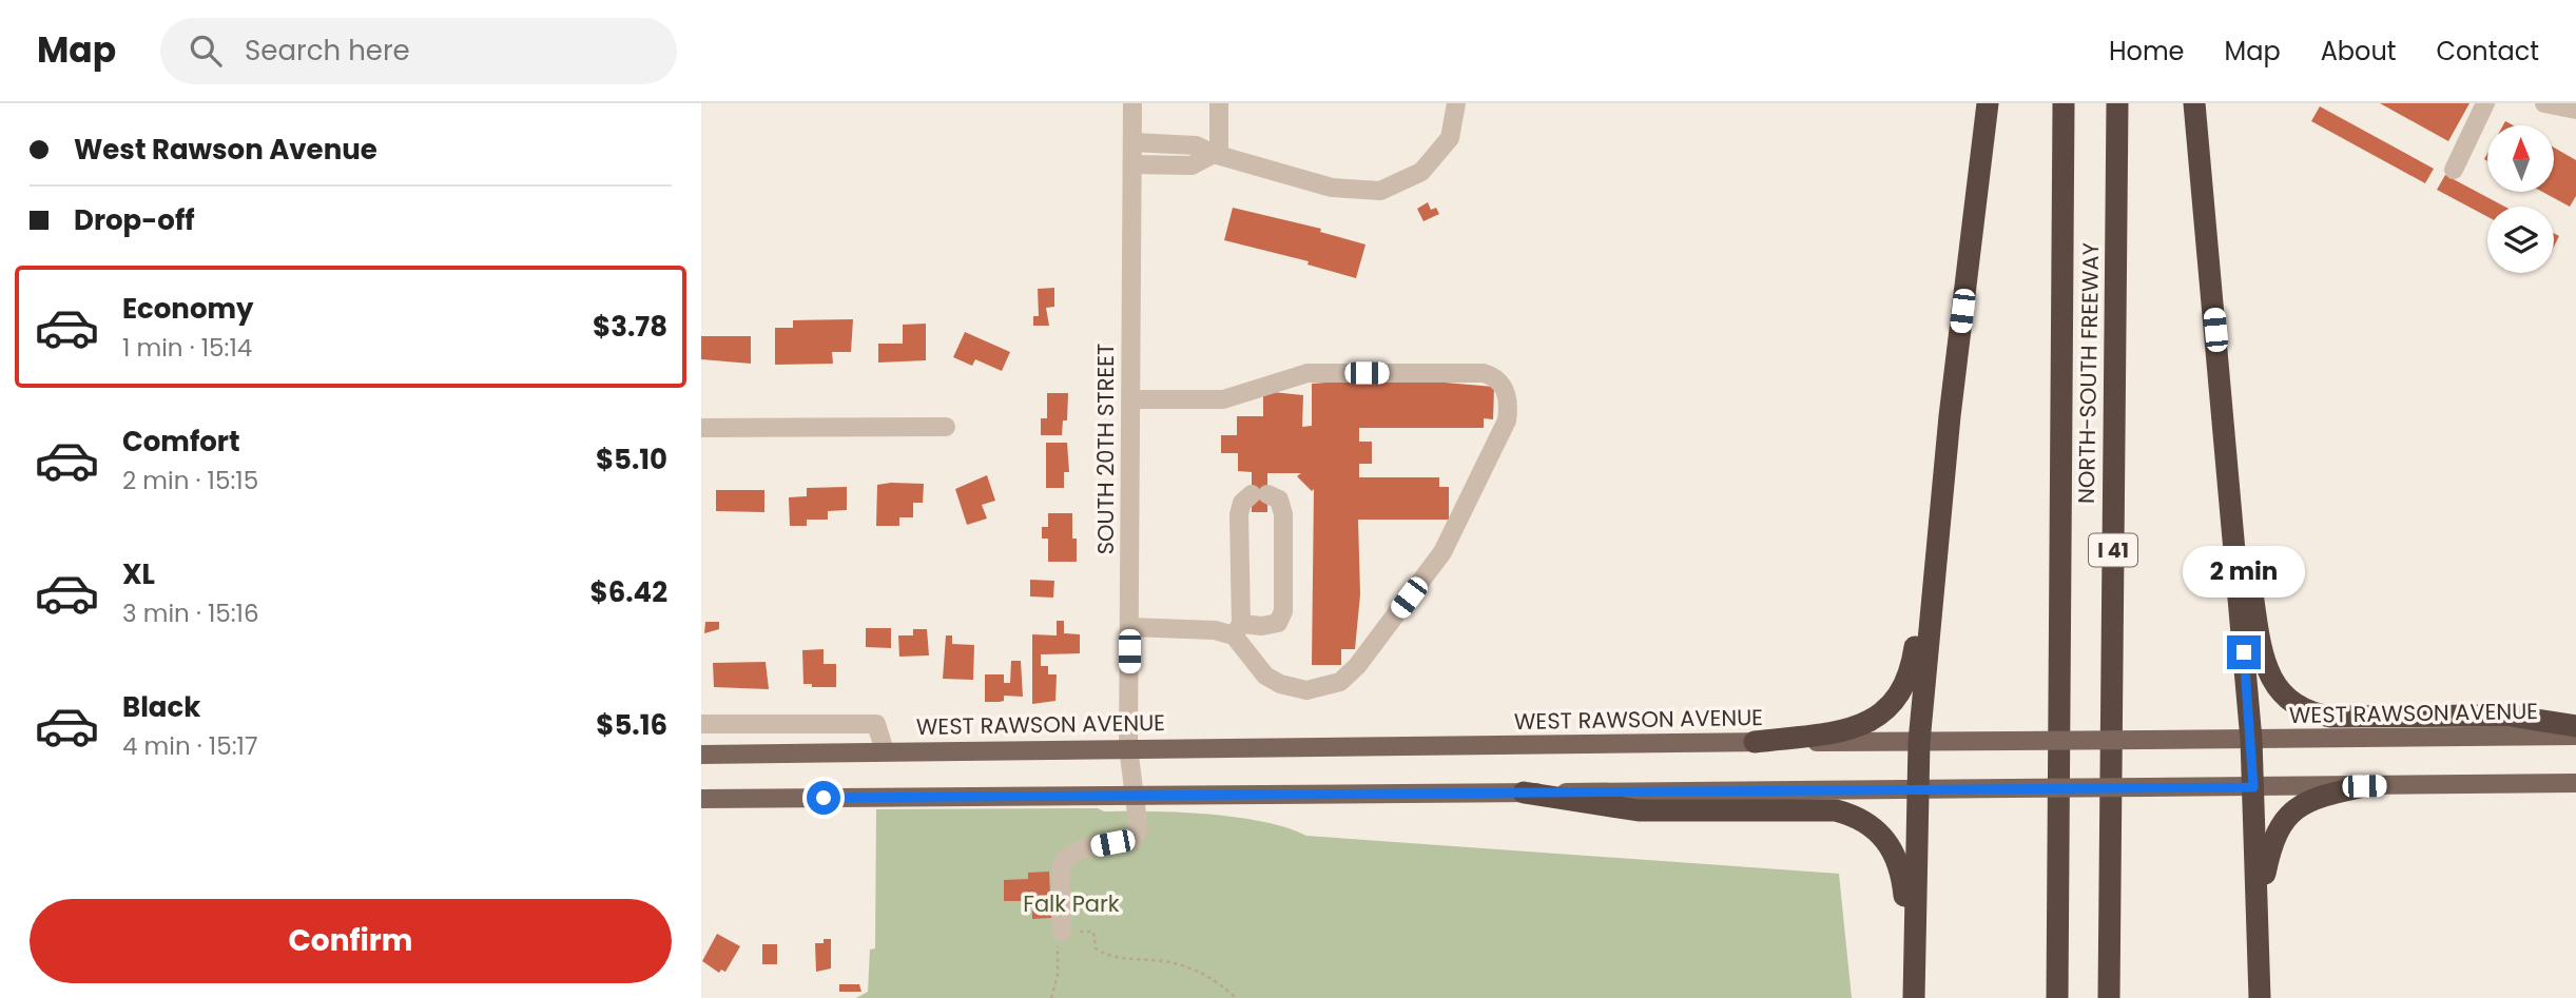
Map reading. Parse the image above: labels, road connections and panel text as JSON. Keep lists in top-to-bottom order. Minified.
{"streets":{"highway":["NORTH-SOUTH FREEWAY","I 41"],"main road":["WEST RAWSON AVENUE"],"street":["SOUTH 20TH STREET"]},"crossings":[["SOUTH 20TH STREET","WEST RAWSON AVENUE"]],"parks":["Falk Park"],"north":"top","page":{"header":"Map","search":"Search here","nav":["Home","Map","About","Contact"],"banner":["West Rawson Avenue","Drop-off"],"list":[{"name":"Economy","note":"1 min · 15:14","value":"$3.78"},{"name":"Comfort","note":"2 min · 15:15","value":"$5.10"},{"name":"XL","note":"3 min · 15:16","value":"$6.42"},{"name":"Black","note":"4 min · 15:17","value":"$5.16"}],"bubble":"2 min","buttons":"Confirm"}}
